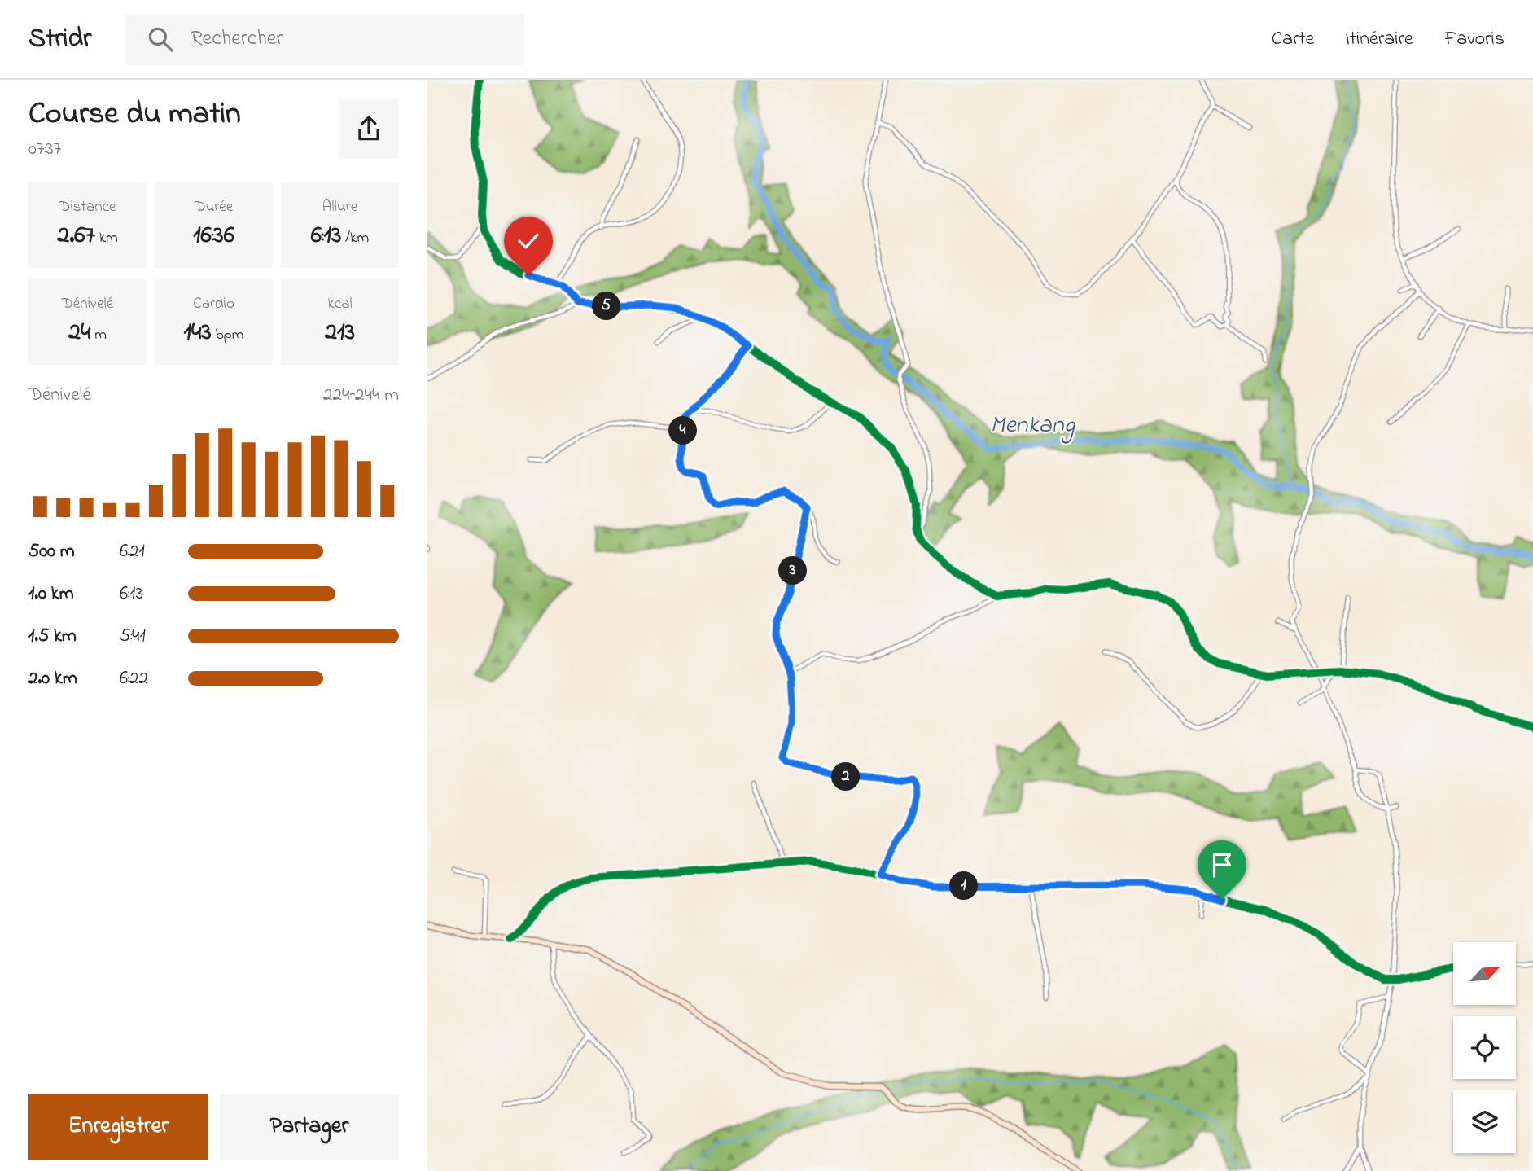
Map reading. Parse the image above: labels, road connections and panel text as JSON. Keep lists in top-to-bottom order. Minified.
{"water":["Menkang"],"north":"top right","page":{"header":"Stridr","search":"Rechercher","nav":["Carte","Itinéraire","Favoris"],"heading":["Course du matin","07:37"],"stats":[["Distance","2.67 km"],["Durée","16:36"],["Allure","6:13 /km"],["Dénivelé","24 m"],["Cardio","143 bpm"],["kcal","213"]],"pins":["5","4","3","2","1"],"chart":["Dénivelé","224–244 m"],"list":[{"name":"500 m","note":"6:21"},{"name":"1.0 km","note":"6:13"},{"name":"1.5 km","note":"5:41"},{"name":"2.0 km","note":"6:22"}],"buttons":["Enregistrer","Partager"]}}
